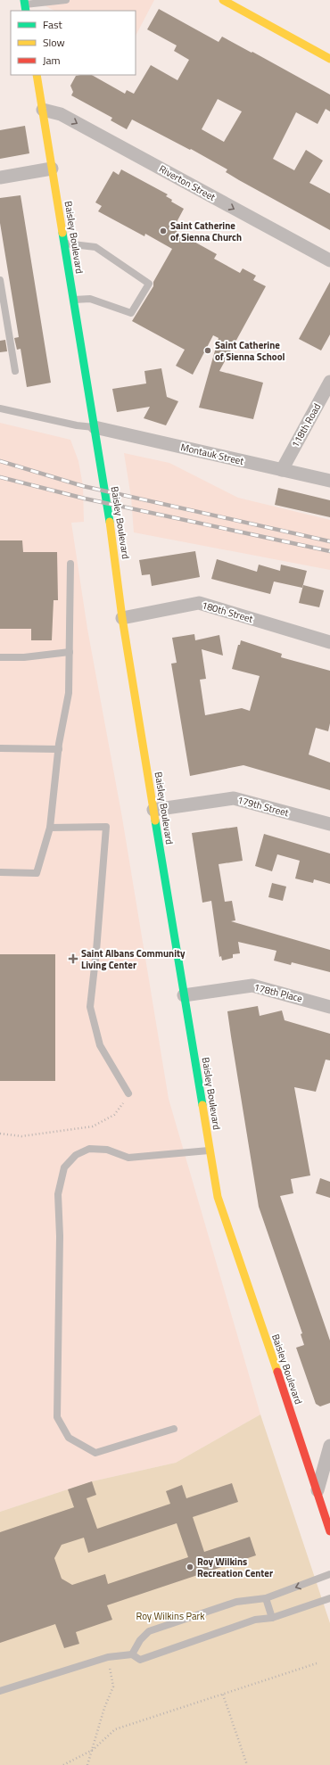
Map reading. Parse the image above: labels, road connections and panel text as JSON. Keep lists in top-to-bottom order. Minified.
{"streets":{"street":["Riverton Street","Baisley Boulevard","118th Road","Montauk Street","180th Street","179th Street","178th Place"]},"crossings":[["Riverton Street","Baisley Boulevard"],["Baisley Boulevard","Montauk Street"],["Baisley Boulevard","180th Street"],["Baisley Boulevard","179th Street"],["Baisley Boulevard","178th Place"],["118th Road","Montauk Street"]],"one_way":["Riverton Street"],"parks":["Roy Wilkins Park"],"places":{"other":["Saint Catherine of Sienna Church","Saint Catherine of Sienna School","Roy Wilkins Recreation Center"],"health":["Saint Albans Community Living Center"]},"legend":["Fast","Slow","Jam"]}
